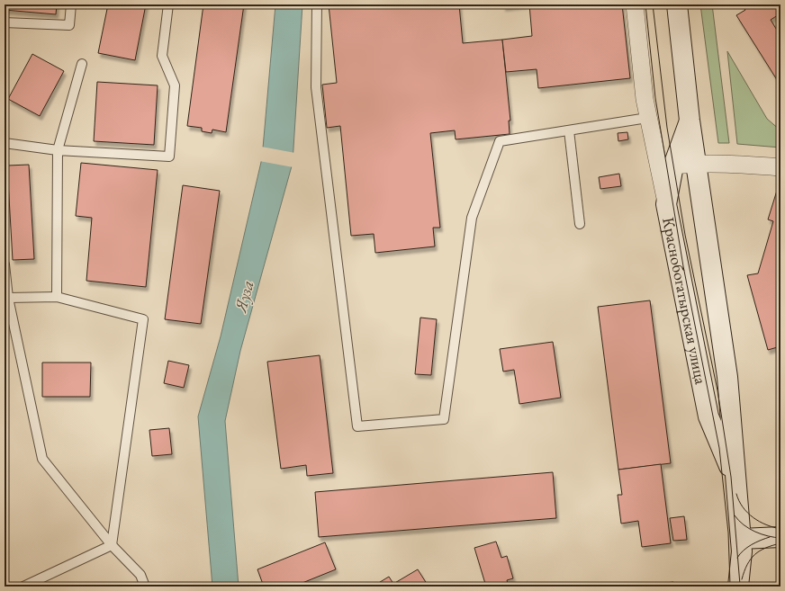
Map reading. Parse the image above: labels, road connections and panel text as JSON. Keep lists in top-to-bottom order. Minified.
{"streets":{"main road":["Краснобогатырская улица"]},"water":["Яуза"]}
